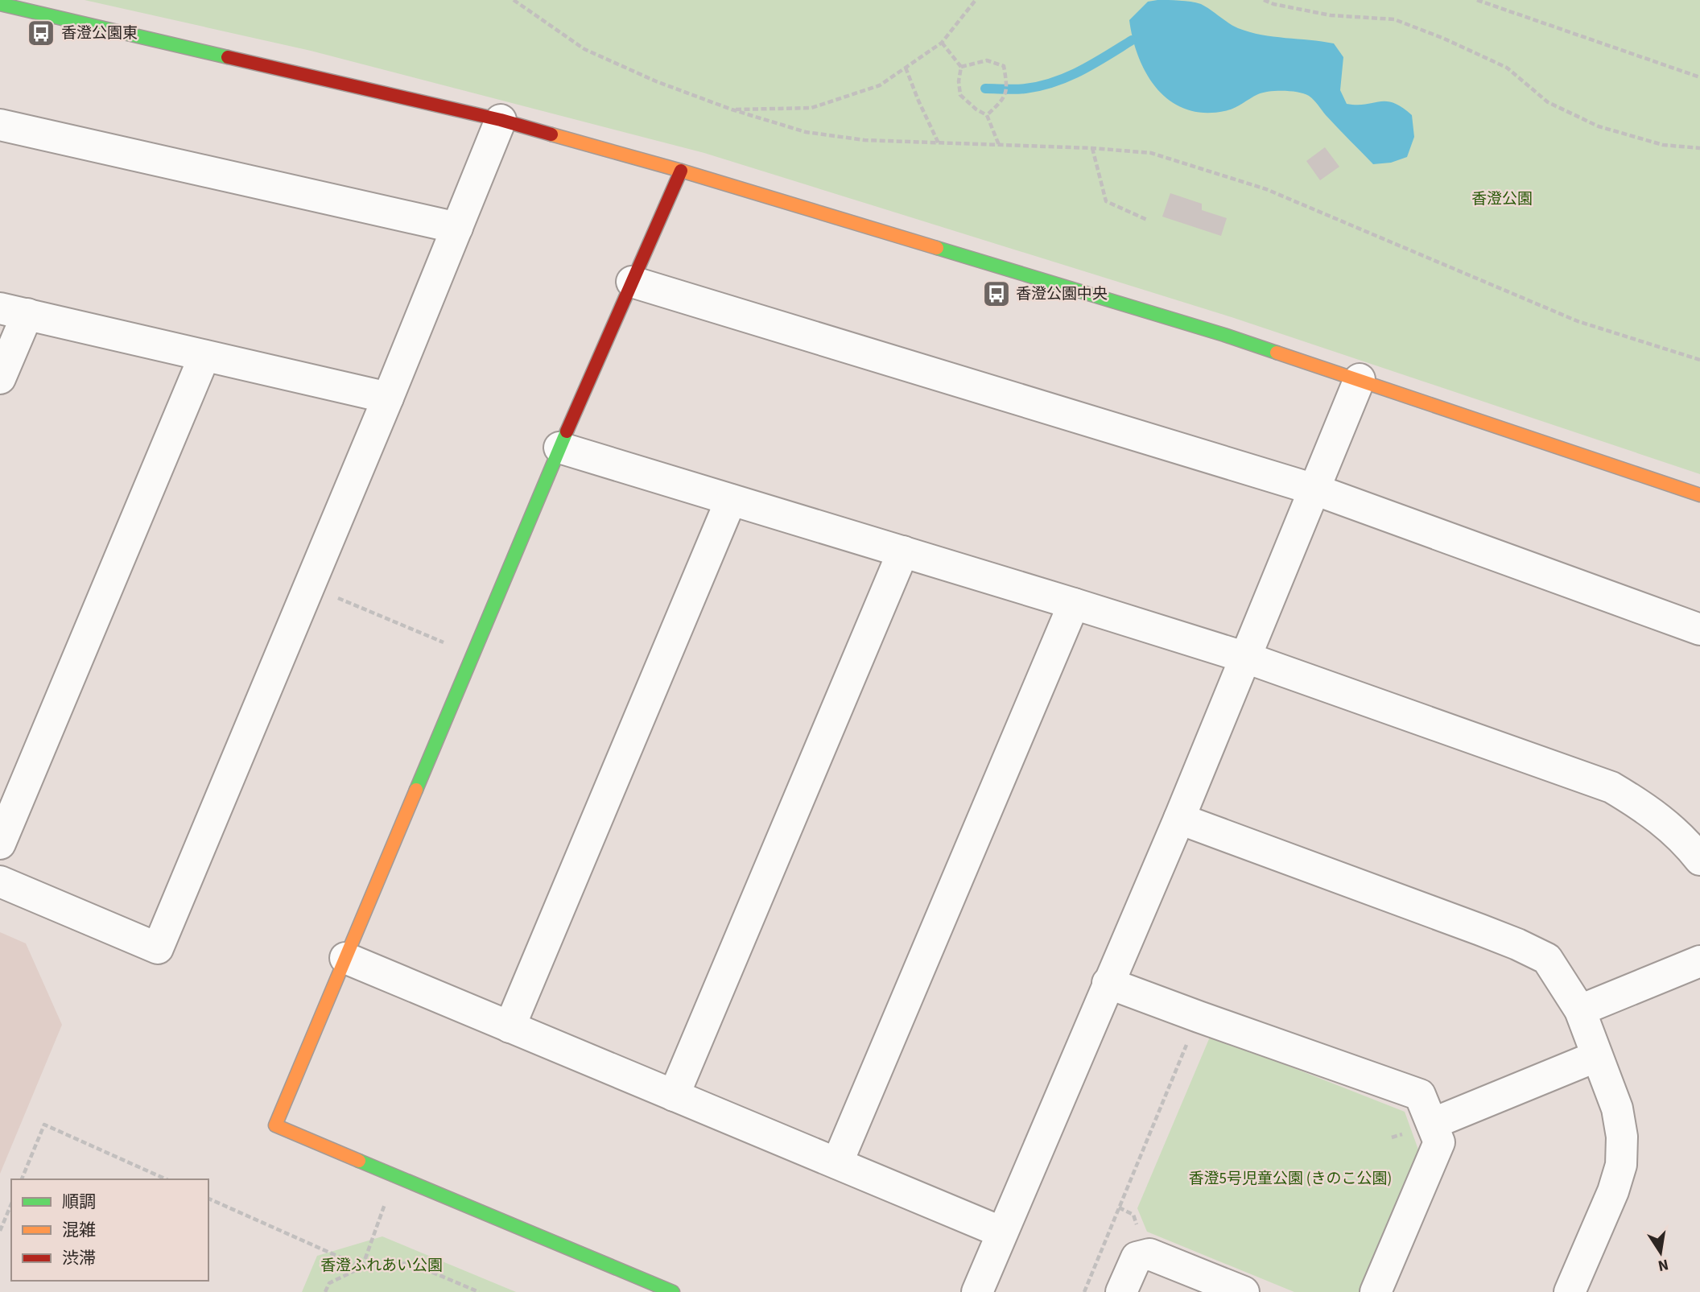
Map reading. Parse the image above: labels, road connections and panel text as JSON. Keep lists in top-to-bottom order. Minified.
{"parks":["香澄公園","香澄5号児童公園 (きのこ公園)","香澄ふれあい公園"],"places":{"bus stop":["香澄公園東","香澄公園中央"]},"legend":["順調","混雑","渋滞"],"north":"bottom"}
